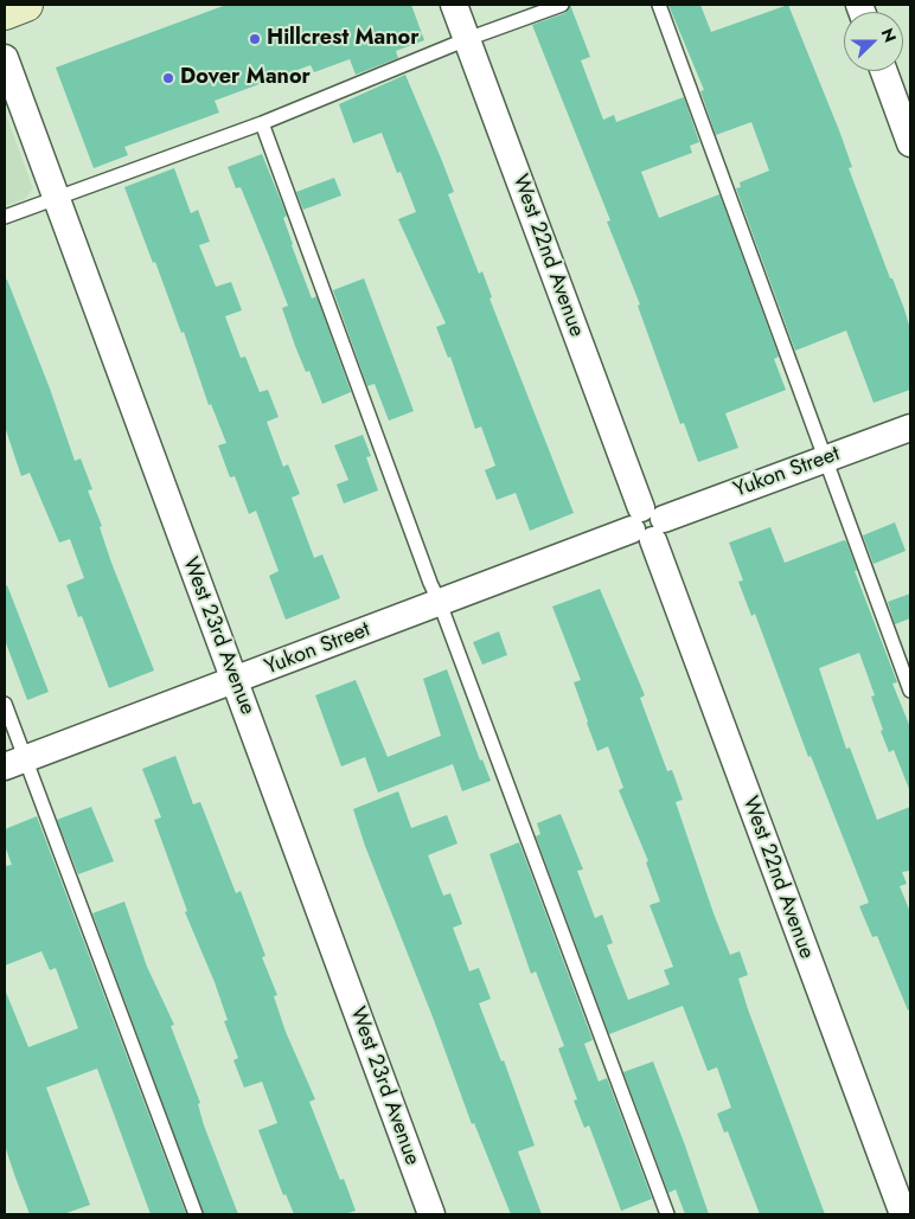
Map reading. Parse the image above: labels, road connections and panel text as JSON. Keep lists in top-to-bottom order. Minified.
{"streets":{"street":["West 22nd Avenue","Yukon Street","West 23rd Avenue"]},"crossings":[["West 22nd Avenue","Yukon Street"],["Yukon Street","West 23rd Avenue"]],"places":["Hillcrest Manor","Dover Manor"],"north":"right"}
